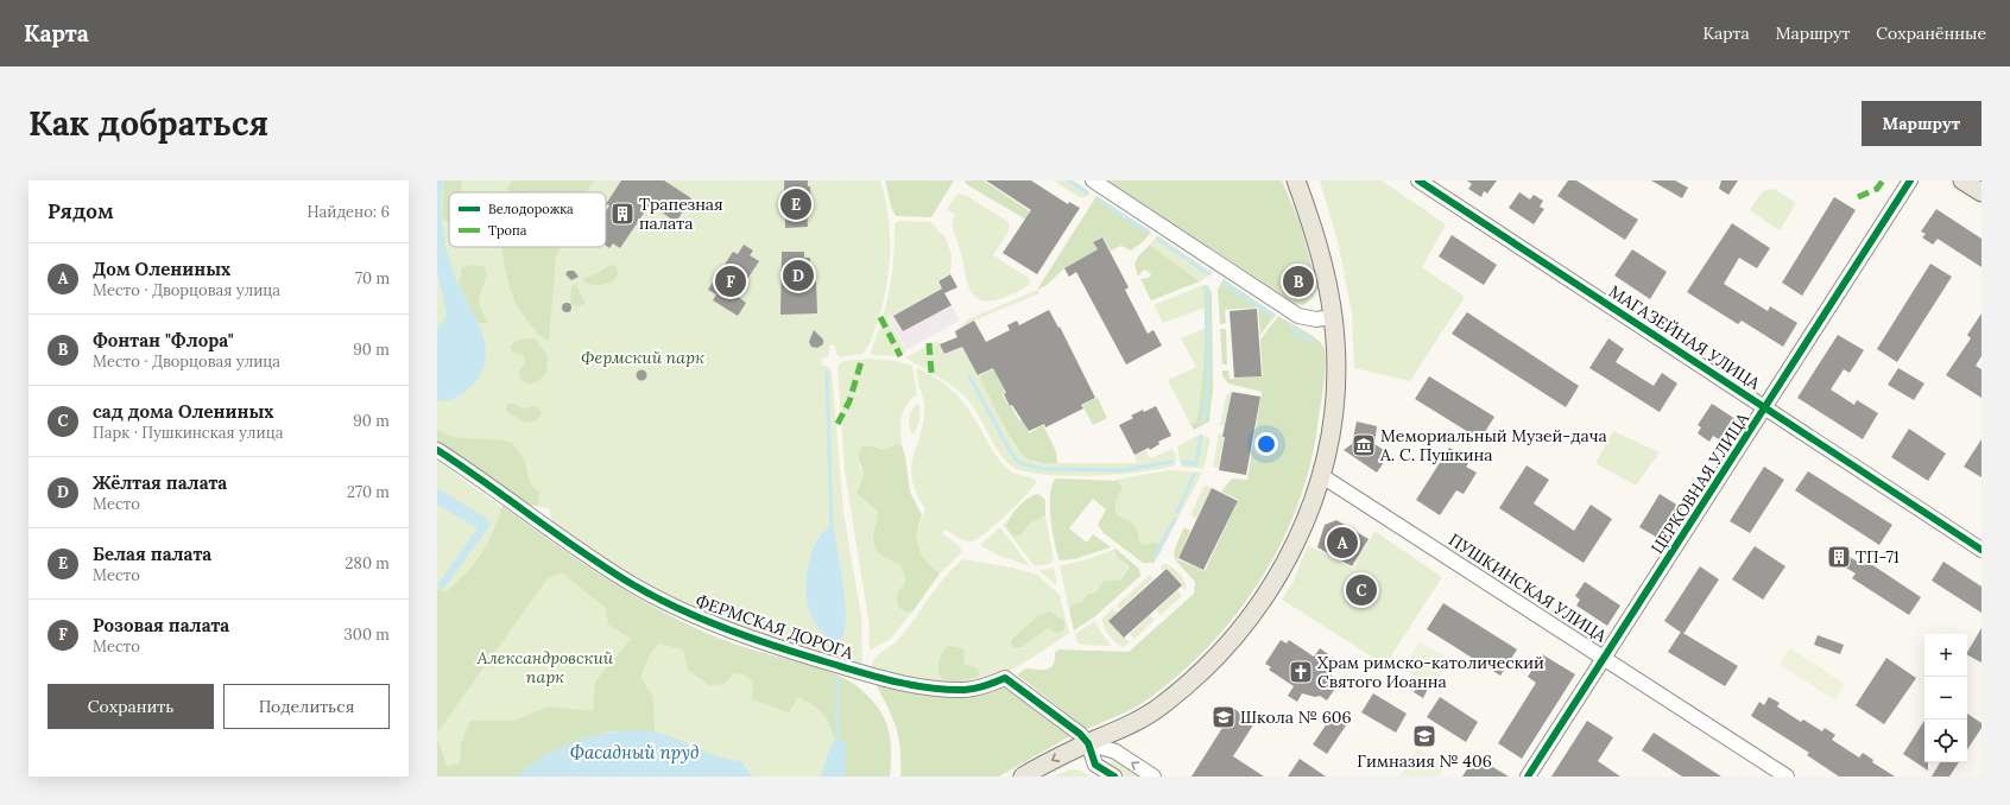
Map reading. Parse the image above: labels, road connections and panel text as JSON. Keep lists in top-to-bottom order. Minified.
{"streets":{"street":["МАГАЗЕЙНАЯ УЛИЦА","ЦЕРКОВНАЯ УЛИЦА","ПУШКИНСКАЯ УЛИЦА","ФЕРМСКАЯ ДОРОГА"]},"crossings":[["МАГАЗЕЙНАЯ УЛИЦА","ЦЕРКОВНАЯ УЛИЦА"],["ЦЕРКОВНАЯ УЛИЦА","ПУШКИНСКАЯ УЛИЦА"]],"water":["Фасадный пруд"],"parks":["Фермский парк","Александровский парк"],"places":{"building":["Трапезная палата","ТП-71"],"museum":["Мемориальный Музей-дача А. С. Пушкина"],"church":["Храм римско-католический Святого Иоанна"],"school or university":["Школа № 606","Гимназия № 406"]},"legend":["Велодорожка","Тропа"],"page":{"header":"Карта","nav":["Карта","Маршрут","Сохранённые"],"buttons":["Маршрут",["Сохранить","Поделиться"]],"title":"Как добраться","heading":["Рядом","Найдено: 6"],"pins":["E","D","B","F","A","C"],"list":[{"mark":"A","name":"Дом Олениных","note":"Место · Дворцовая улица","value":"70 m"},{"mark":"B","name":"Фонтан \"Флора\"","note":"Место · Дворцовая улица","value":"90 m"},{"mark":"C","name":"сад дома Олениных","note":"Парк · Пушкинская улица","value":"90 m"},{"mark":"D","name":"Жёлтая палата","note":"Место","value":"270 m"},{"mark":"E","name":"Белая палата","note":"Место","value":"280 m"},{"mark":"F","name":"Розовая палата","note":"Место","value":"300 m"}],"map_buttons":["+","−"]}}
